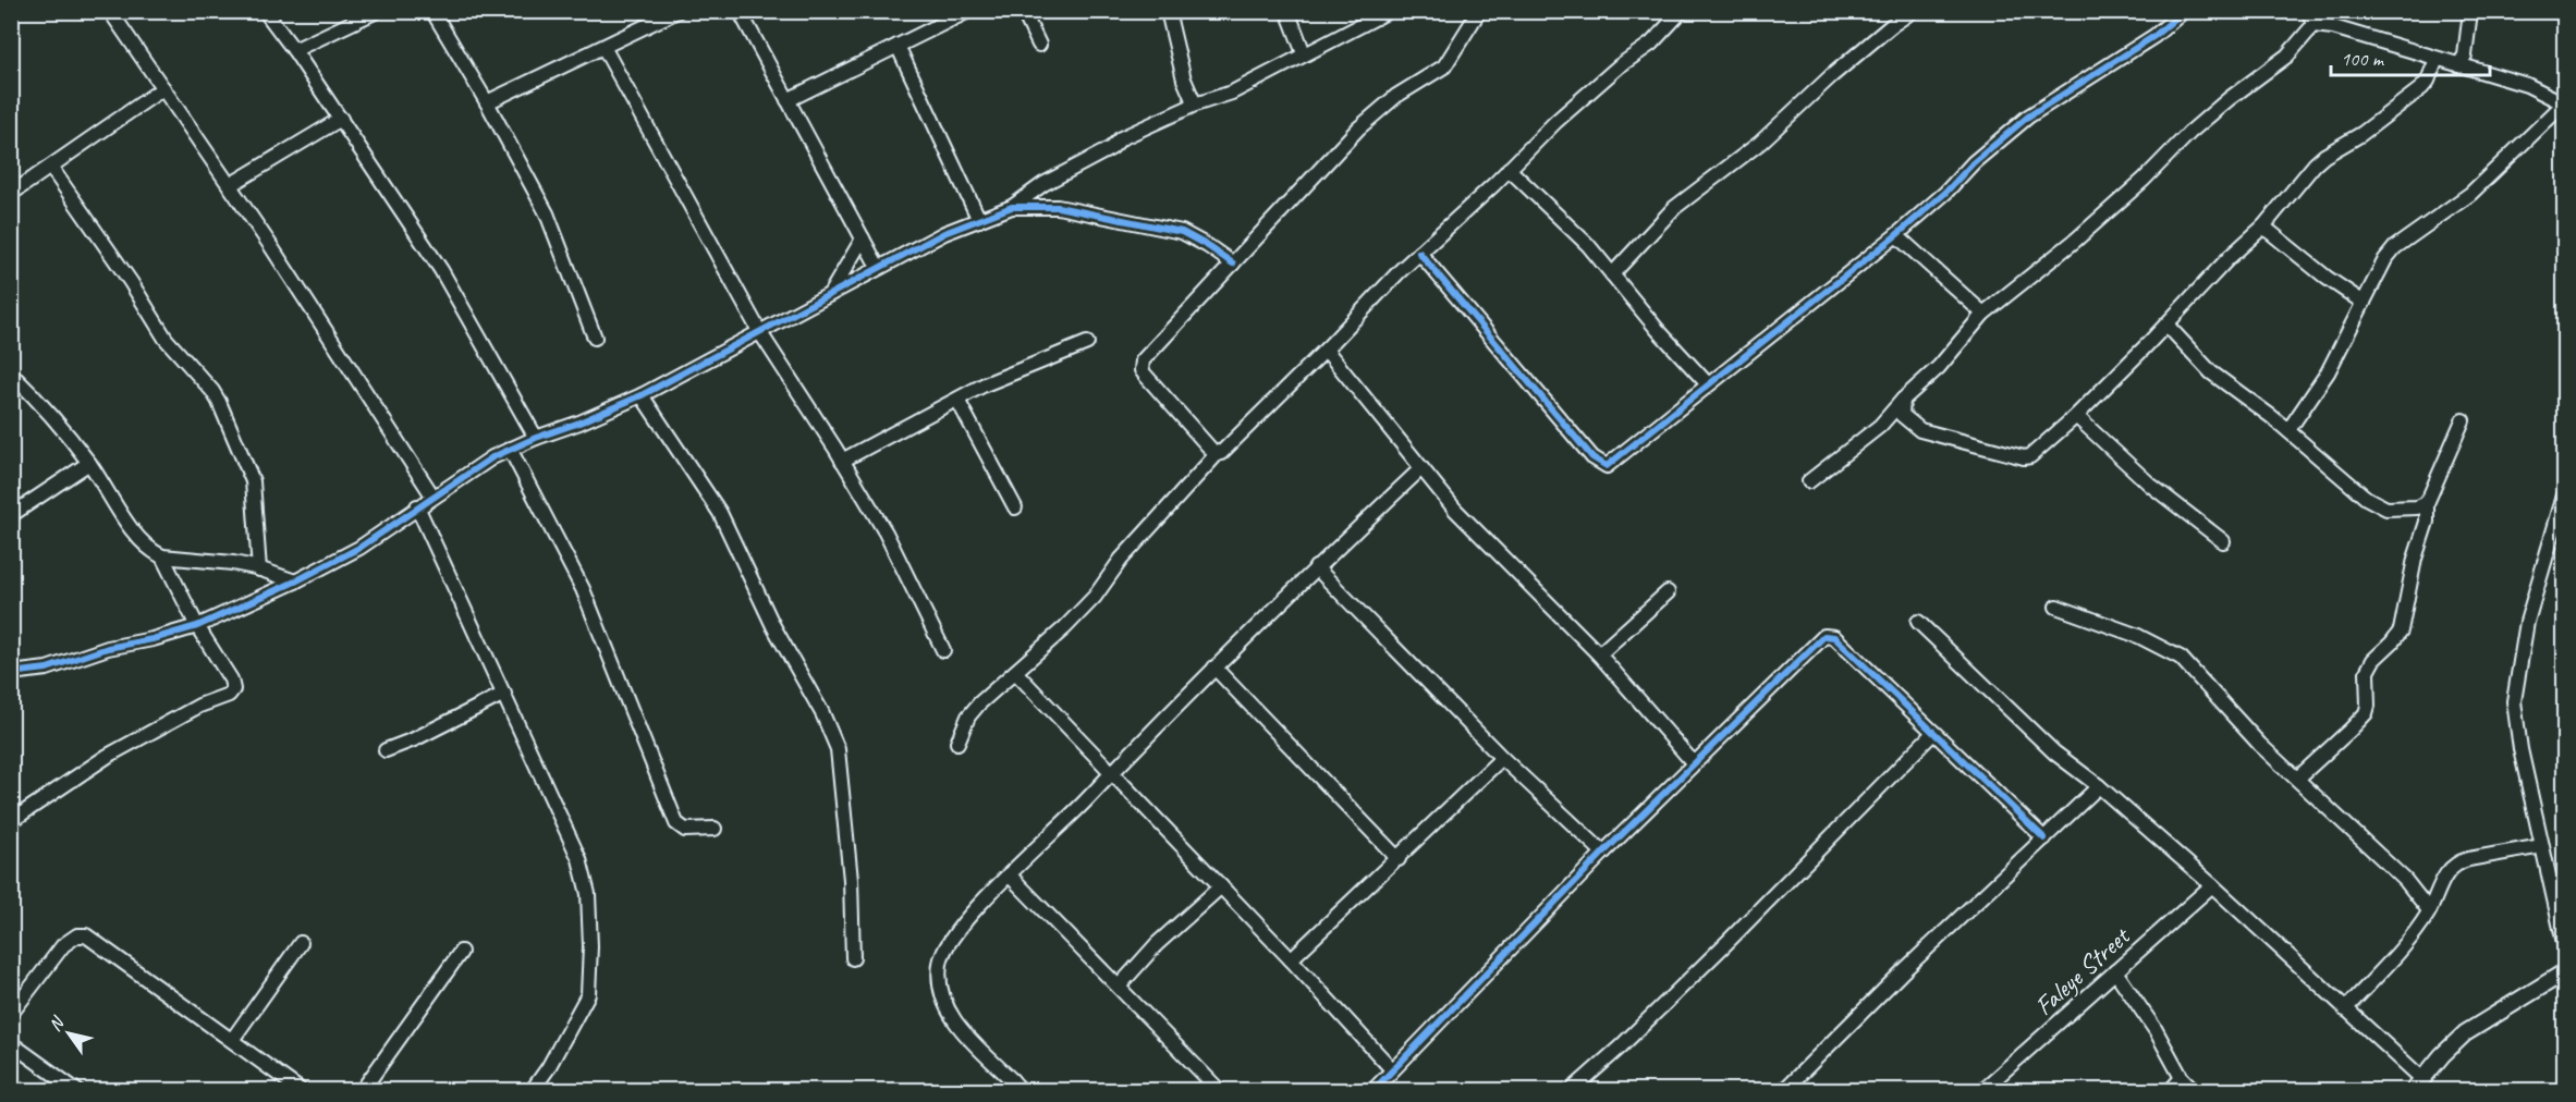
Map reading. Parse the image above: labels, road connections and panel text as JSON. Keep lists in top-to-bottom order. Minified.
{"streets":{"street":["Faleye Street"]},"scale_bar":"100 m","north":"top left"}
